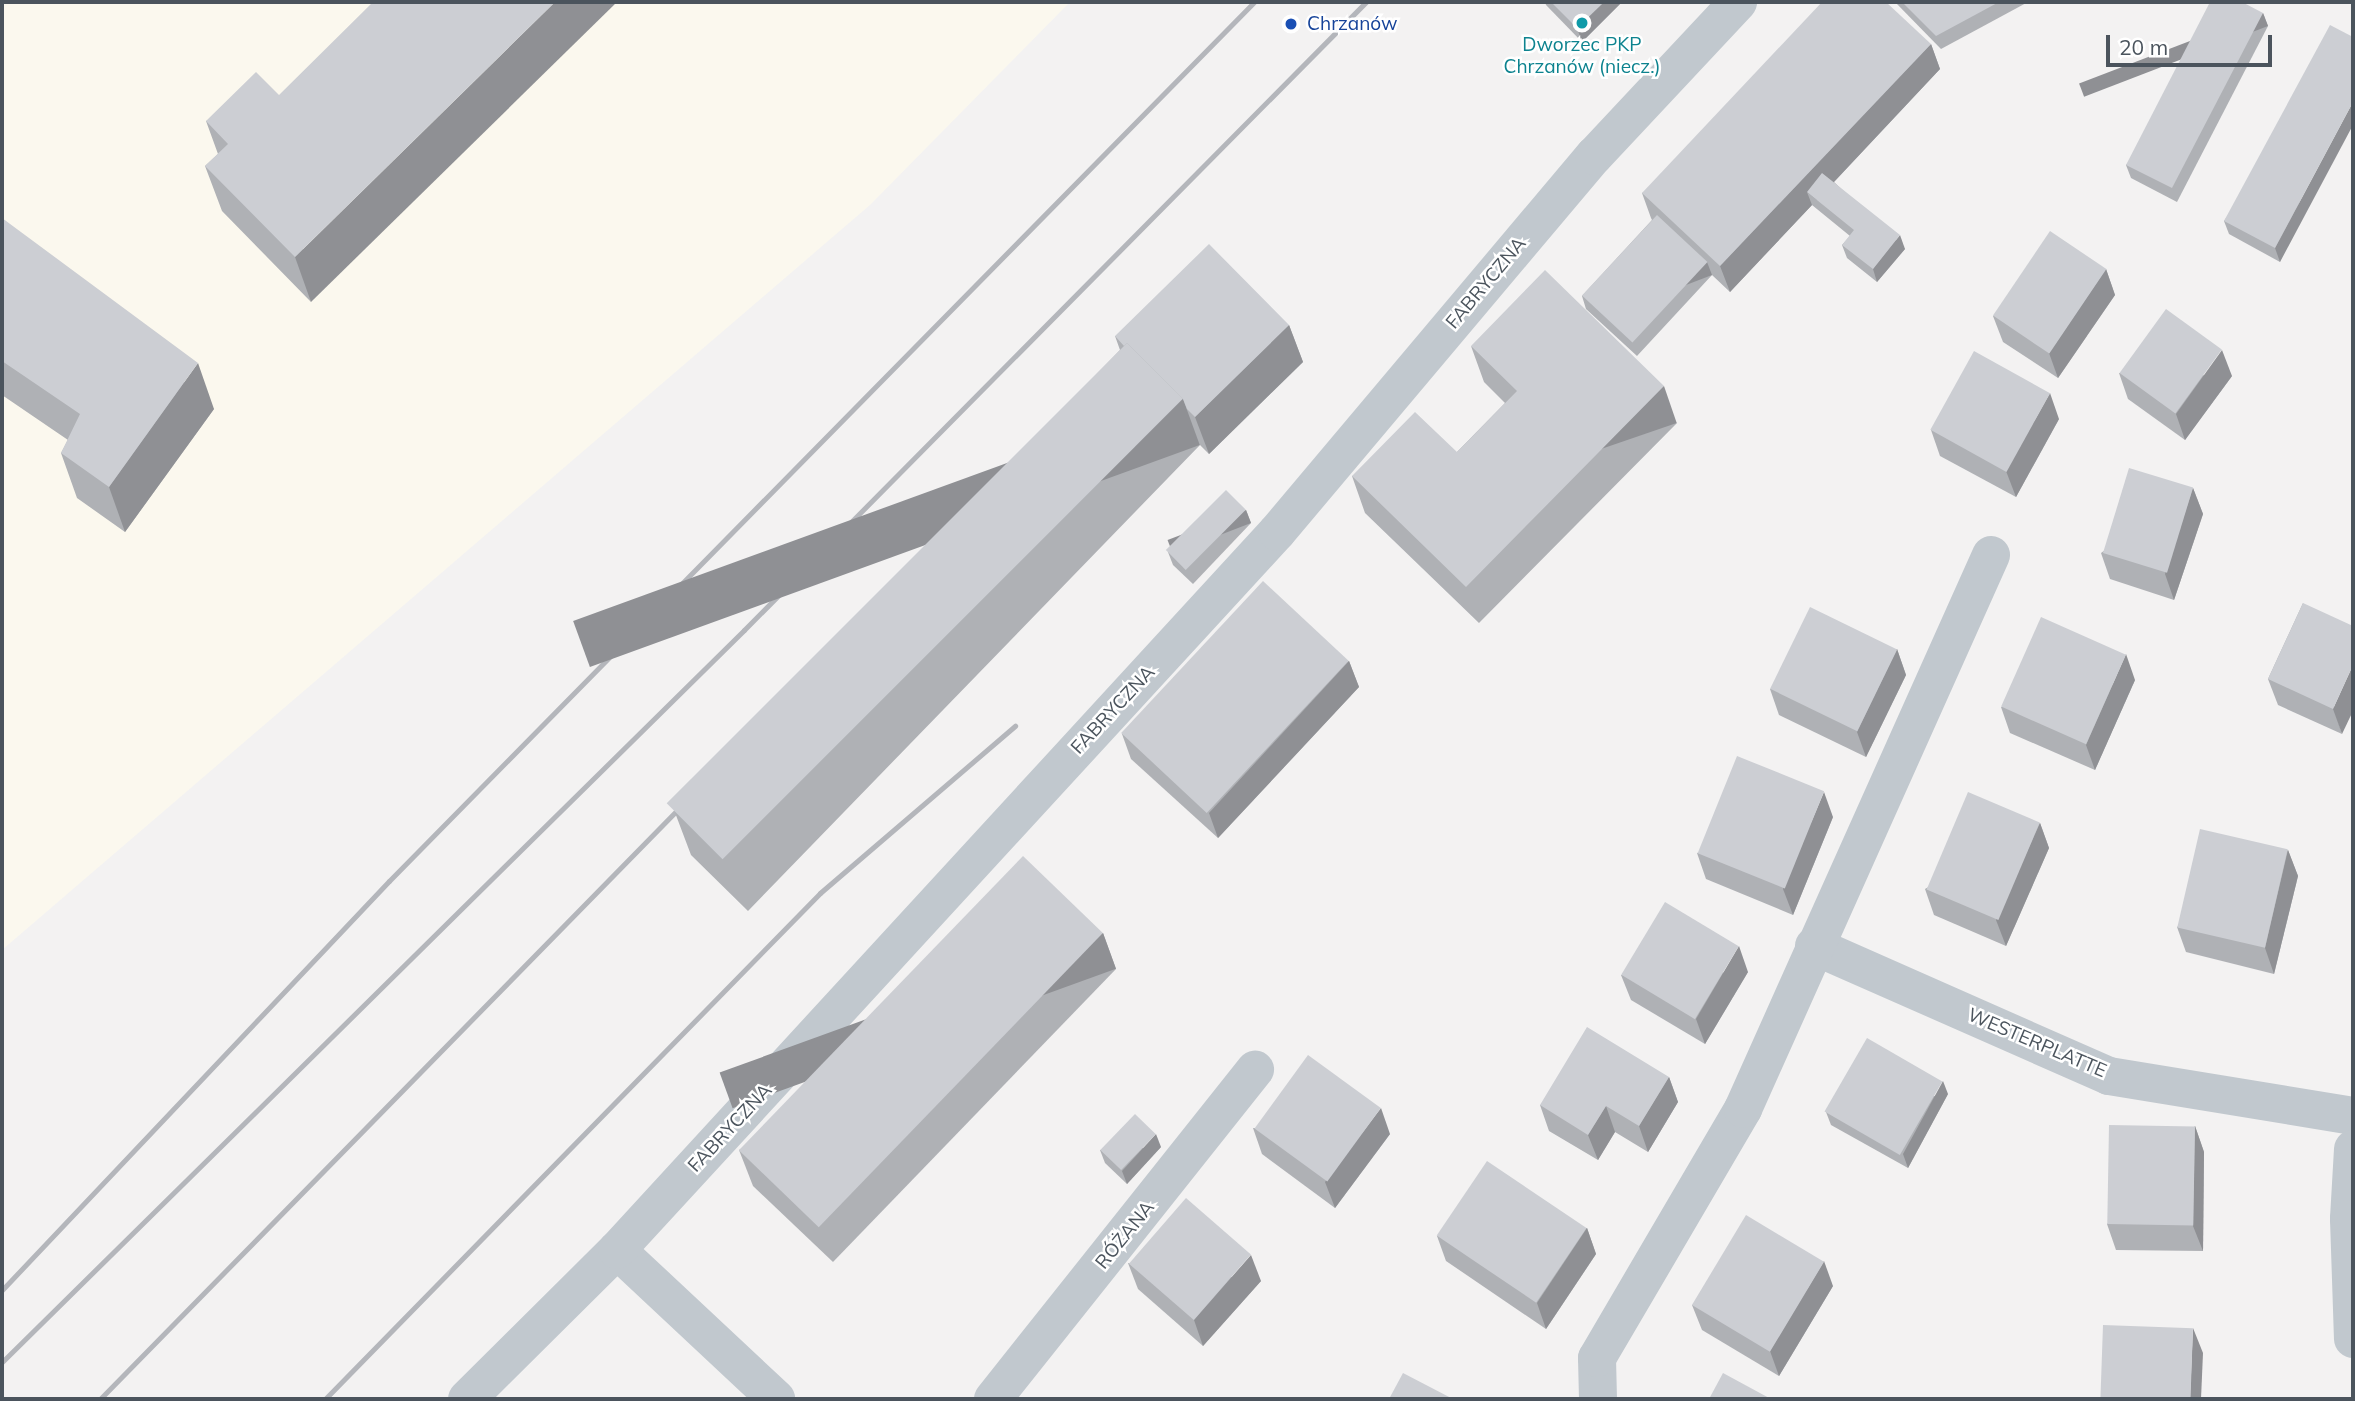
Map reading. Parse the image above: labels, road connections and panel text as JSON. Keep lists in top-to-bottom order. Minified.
{"streets":{"street":["FABRYCZNA","WESTERPLATTE","RÓŻANA"]},"places":["Dworzec PKP Chrzanów (niecz.)","Chrzanów"],"scale_bar":"20 m"}
